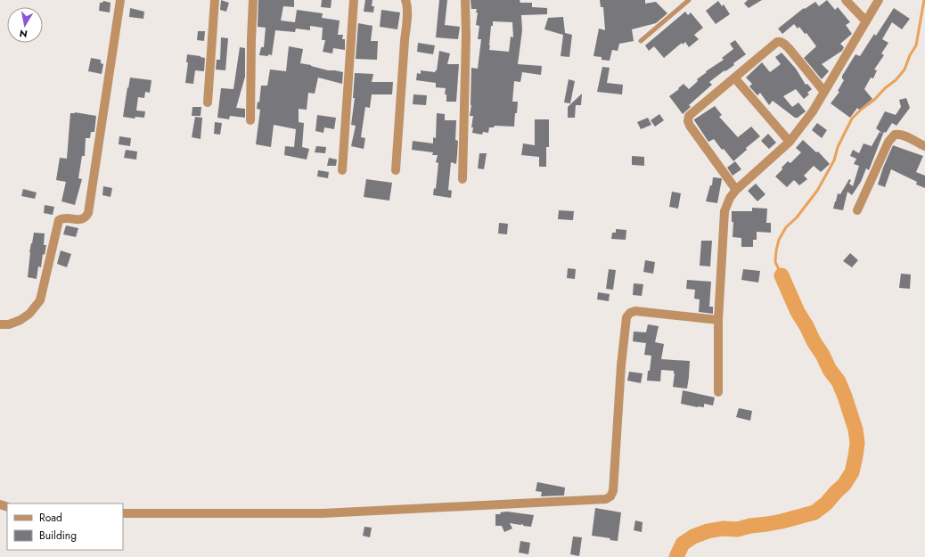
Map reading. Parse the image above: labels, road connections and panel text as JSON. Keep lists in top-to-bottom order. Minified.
{"legend":["Road","Building"],"north":"bottom"}
